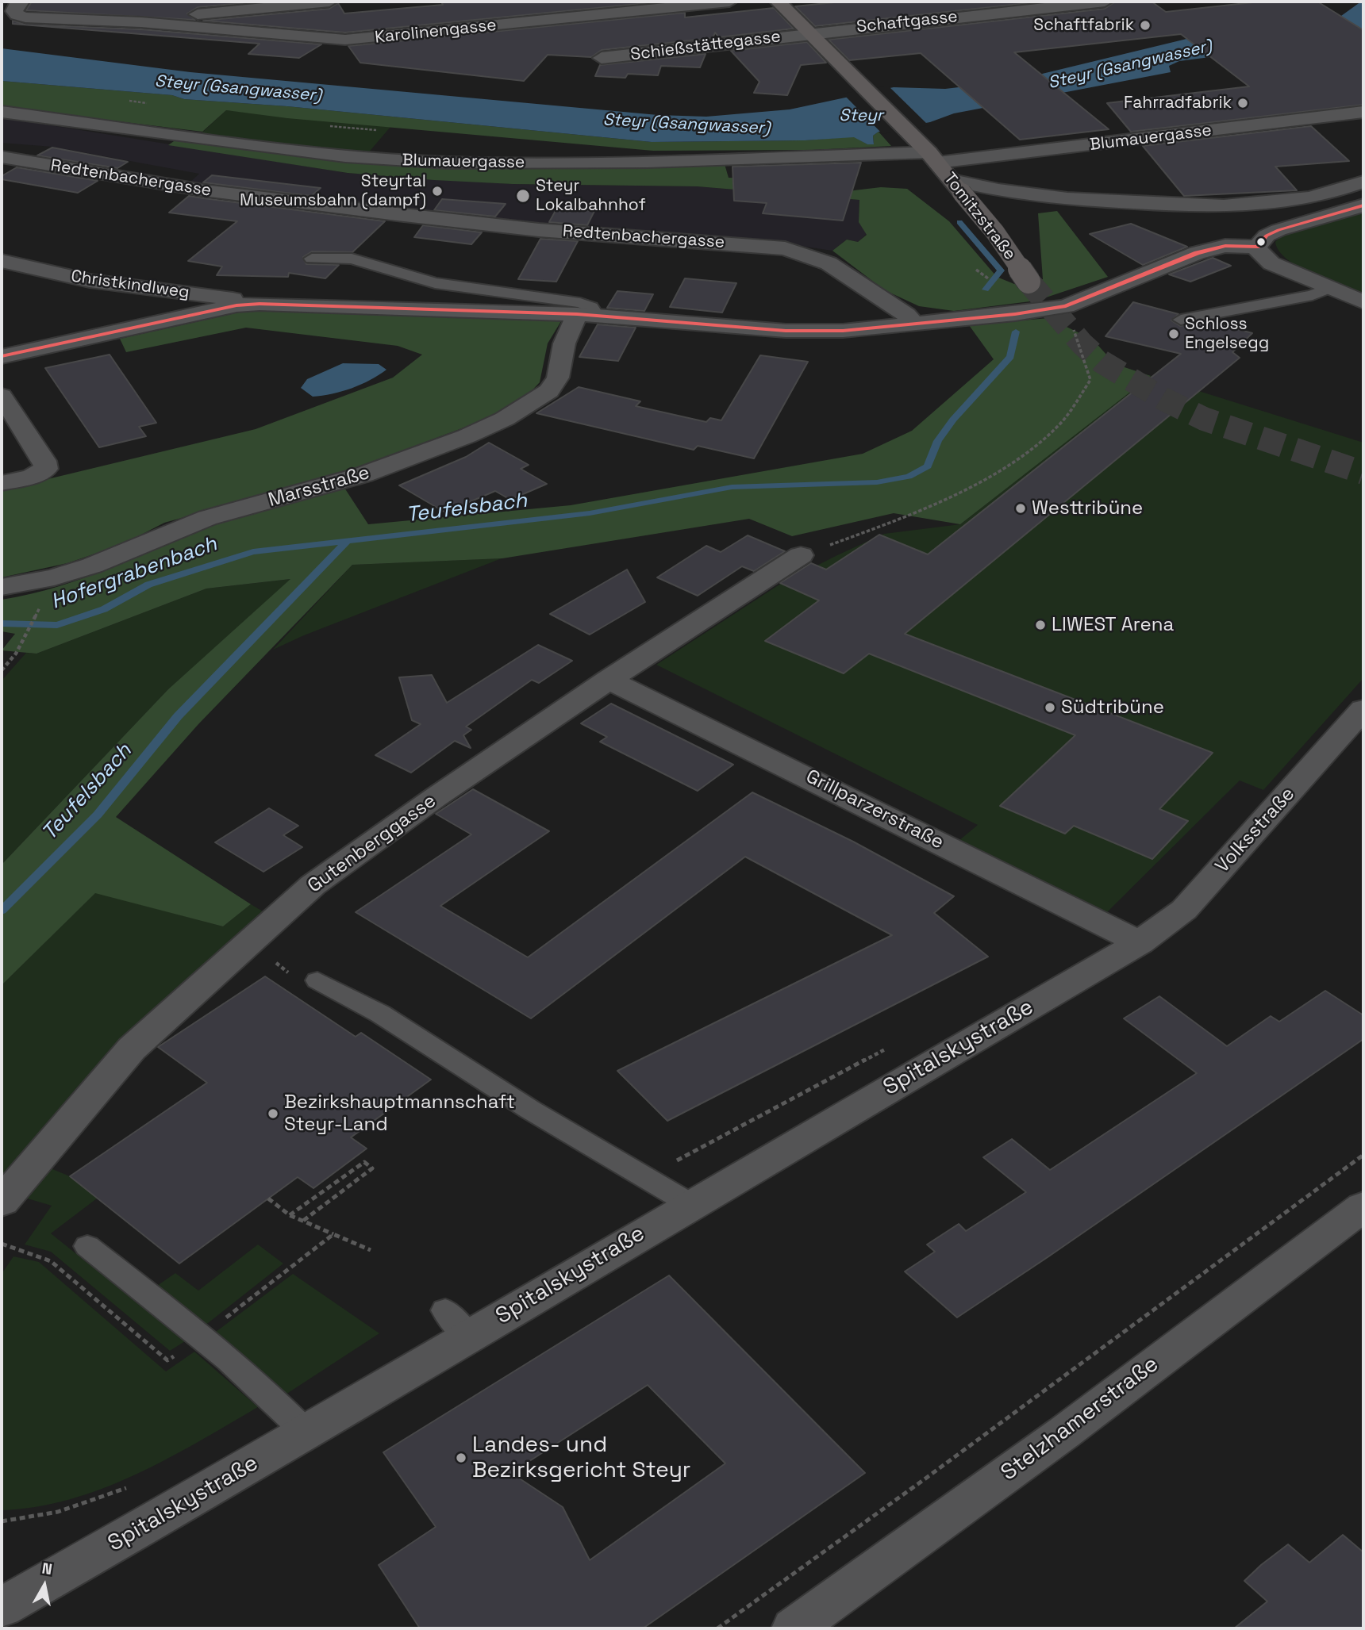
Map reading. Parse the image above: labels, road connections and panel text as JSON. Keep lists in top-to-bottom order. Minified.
{"streets":{"main road":["Tomitzstraße"],"street":["Schaftgasse","Karolinengasse","Schießstättegasse","Blumauergasse","Redtenbachergasse","Christkindlweg","Marsstraße","Grillparzerstraße","Volksstraße","Gutenberggasse","Spitalskystraße","Stelzhamerstraße"]},"crossings":[["Schaftgasse","Schießstättegasse"],["Schaftgasse","Tomitzstraße"],["Schießstättegasse","Tomitzstraße"],["Blumauergasse","Tomitzstraße"],["Grillparzerstraße","Volksstraße"],["Grillparzerstraße","Gutenberggasse"],["Grillparzerstraße","Spitalskystraße"],["Volksstraße","Spitalskystraße"]],"water":["Steyr (Gsangwasser)","Steyr","Teufelsbach","Hofergrabenbach"],"places":["Schaftfabrik","Fahrradfabrik","Steyrtal Museumsbahn (dampf)","Steyr Lokalbahnhof","Schloss Engelsegg","Westtribüne","LIWEST Arena","Südtribüne","Bezirkshauptmannschaft Steyr-Land","Landes- und Bezirksgericht Steyr"],"north":"top"}
